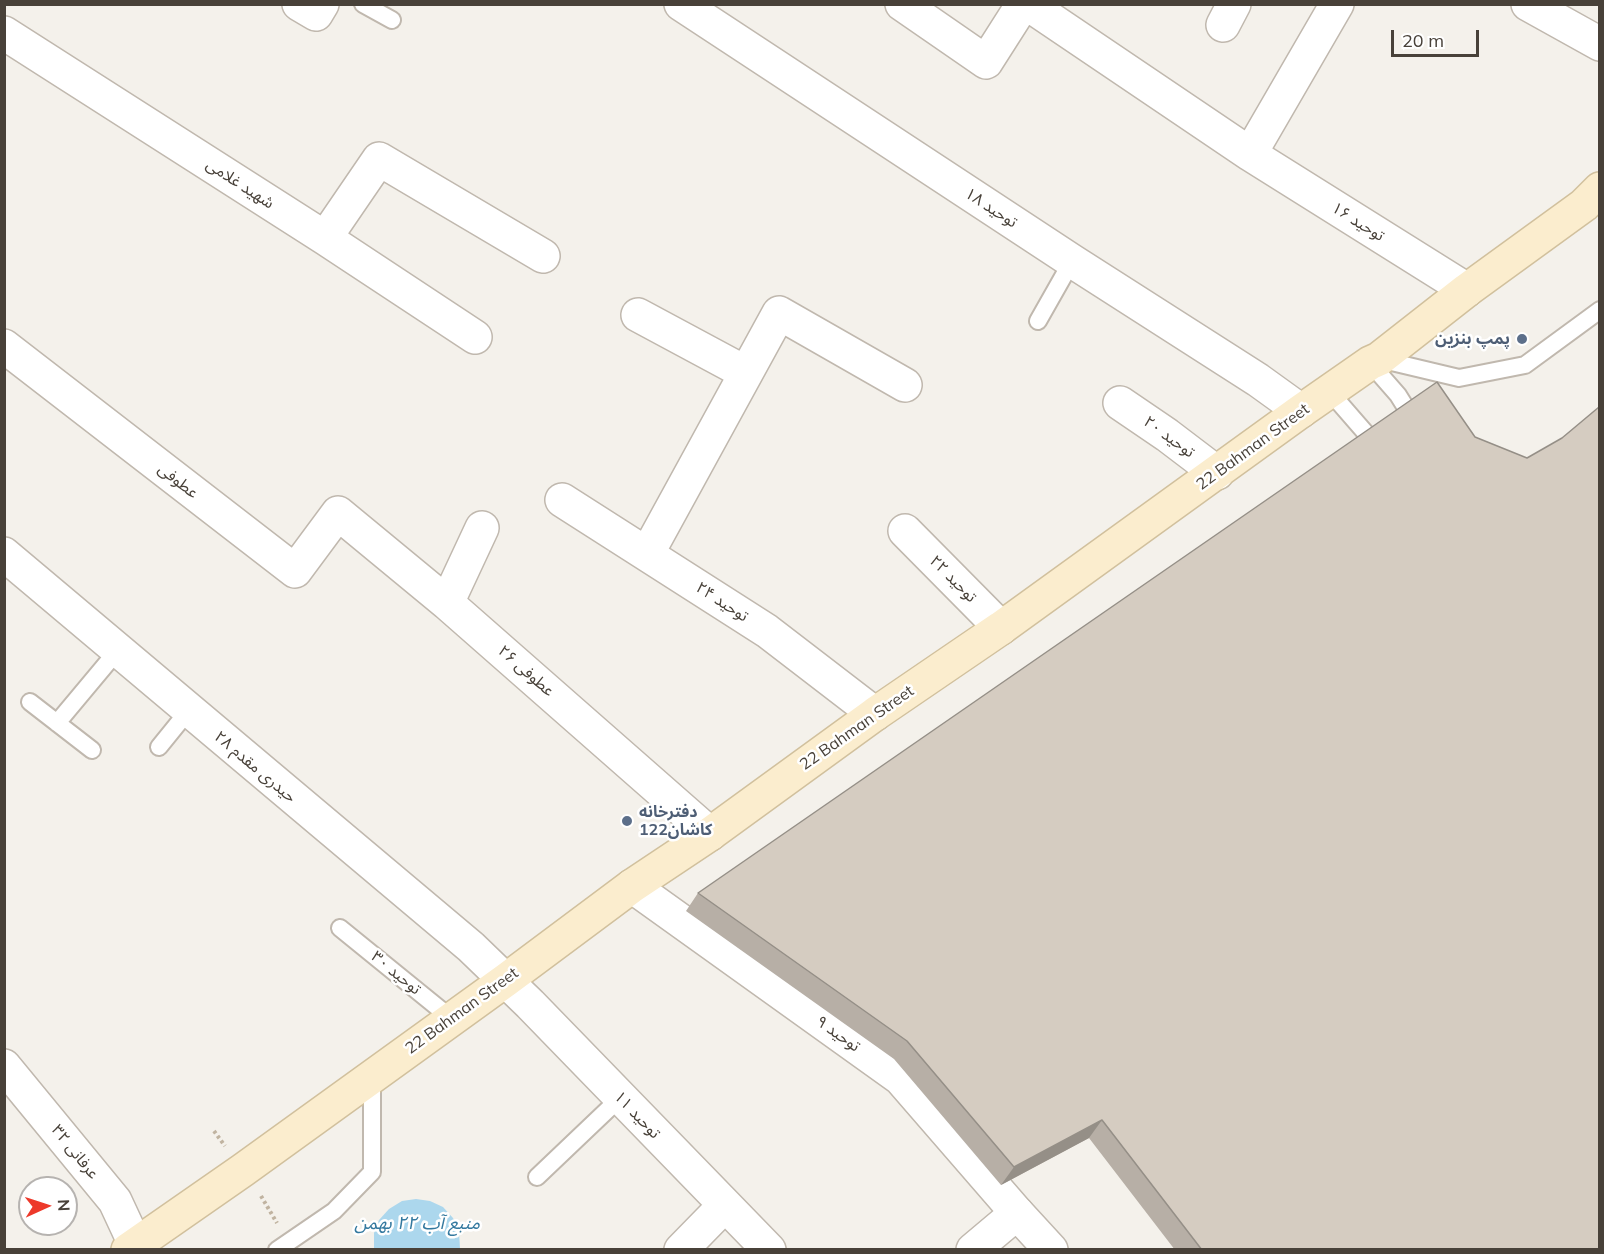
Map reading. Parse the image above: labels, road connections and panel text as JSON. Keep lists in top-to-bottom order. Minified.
{"streets":{"main road":["22 Bahman Street"],"street":["شهید غلامی","توحید ۱۸","توحید ۱۶","توحید ۲۰","عطوفی","توحید ۲۲","توحید ۲۴","عطوفی ۲۶","حیدری مقدم ۲۸","توحید ۹","توحید ۱۱","عرفانی ۳۲"],"lane":["توحید ۳۰"]},"crossings":[["توحید ۱۸","22 Bahman Street"],["توحید ۱۶","22 Bahman Street"],["توحید ۲۰","22 Bahman Street"],["22 Bahman Street","توحید ۲۲"],["22 Bahman Street","توحید ۲۴"],["22 Bahman Street","عطوفی ۲۶"],["22 Bahman Street","حیدری مقدم ۲۸"],["22 Bahman Street","توحید ۳۰"],["22 Bahman Street","توحید ۹"],["22 Bahman Street","توحید ۱۱"],["22 Bahman Street","عرفانی ۳۲"],["عطوفی","عطوفی ۲۶"],["حیدری مقدم ۲۸","توحید ۱۱"]],"water":["منبع آب ۲۲ بهمن"],"places":["پمپ بنزین","دفترخانه 122کاشان"],"scale_bar":"20 m","north":"right"}
